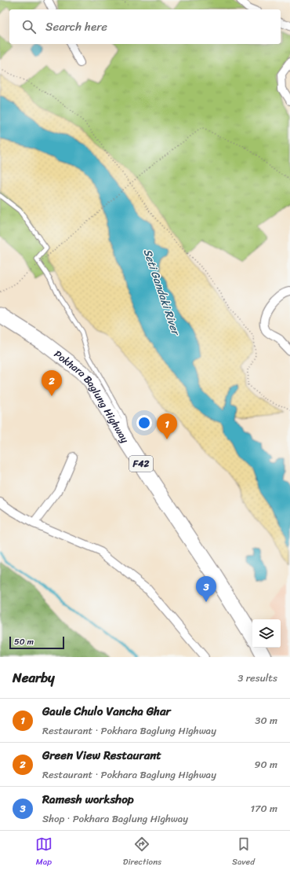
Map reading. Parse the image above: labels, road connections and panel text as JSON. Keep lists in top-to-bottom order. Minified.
{"streets":{"highway":["Pokhara Baglung Highway","F42"]},"water":["Seti Gandaki River"],"scale_bar":"50 m","page":{"search":"Search here","pins":["2","1","3"],"scale":"50 m","heading":["Nearby","3 results"],"list":[{"mark":"1","name":"Gaule Chulo Vancha Ghar","note":"Restaurant · Pokhara Baglung Highway","value":"30 m"},{"mark":"2","name":"Green View Restaurant","note":"Restaurant · Pokhara Baglung Highway","value":"90 m"},{"mark":"3","name":"Ramesh workshop","note":"Shop · Pokhara Baglung Highway","value":"170 m"}],"nav":["Map","Directions","Saved"]}}
